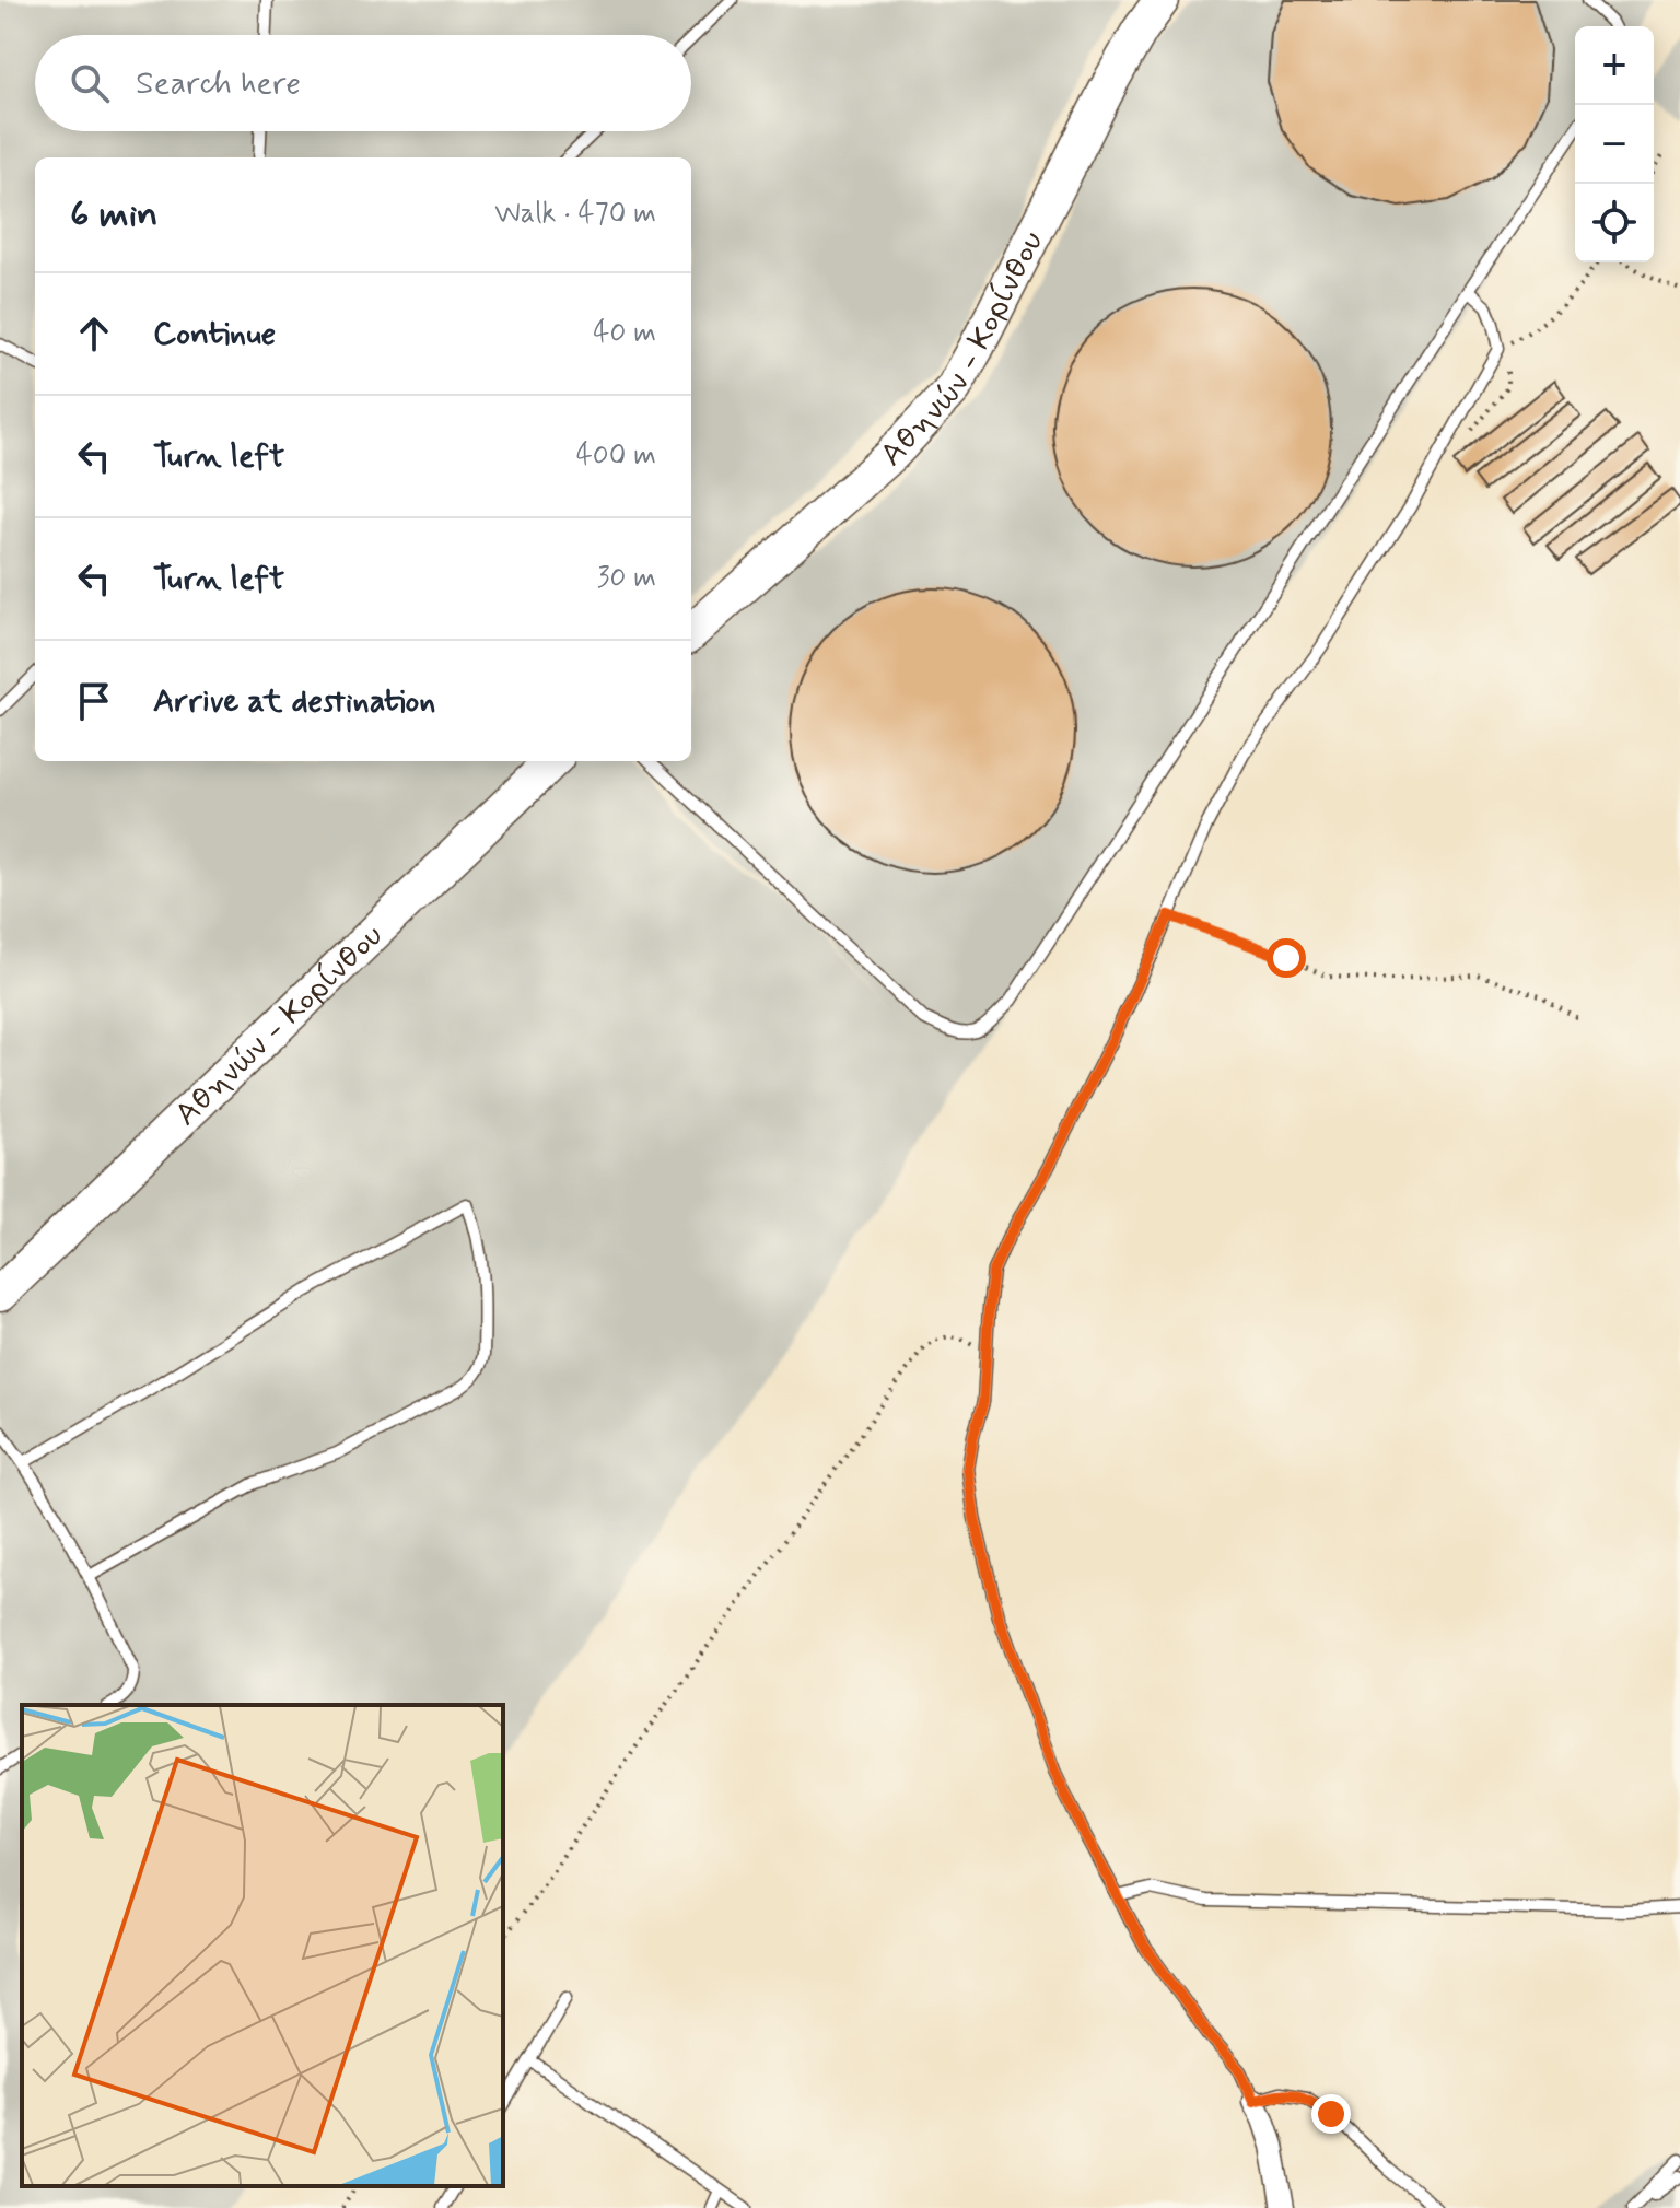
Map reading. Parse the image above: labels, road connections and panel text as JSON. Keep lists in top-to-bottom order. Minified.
{"streets":{"main road":["Αθηνών - Κορίνθου"]},"page":{"map_buttons":["+","−"],"search":"Search here","heading":["6 min","Walk · 470 m"],"list":[["Continue","40 m"],["Turn left","400 m"],["Turn left","30 m"],"Arrive at destination"]}}
